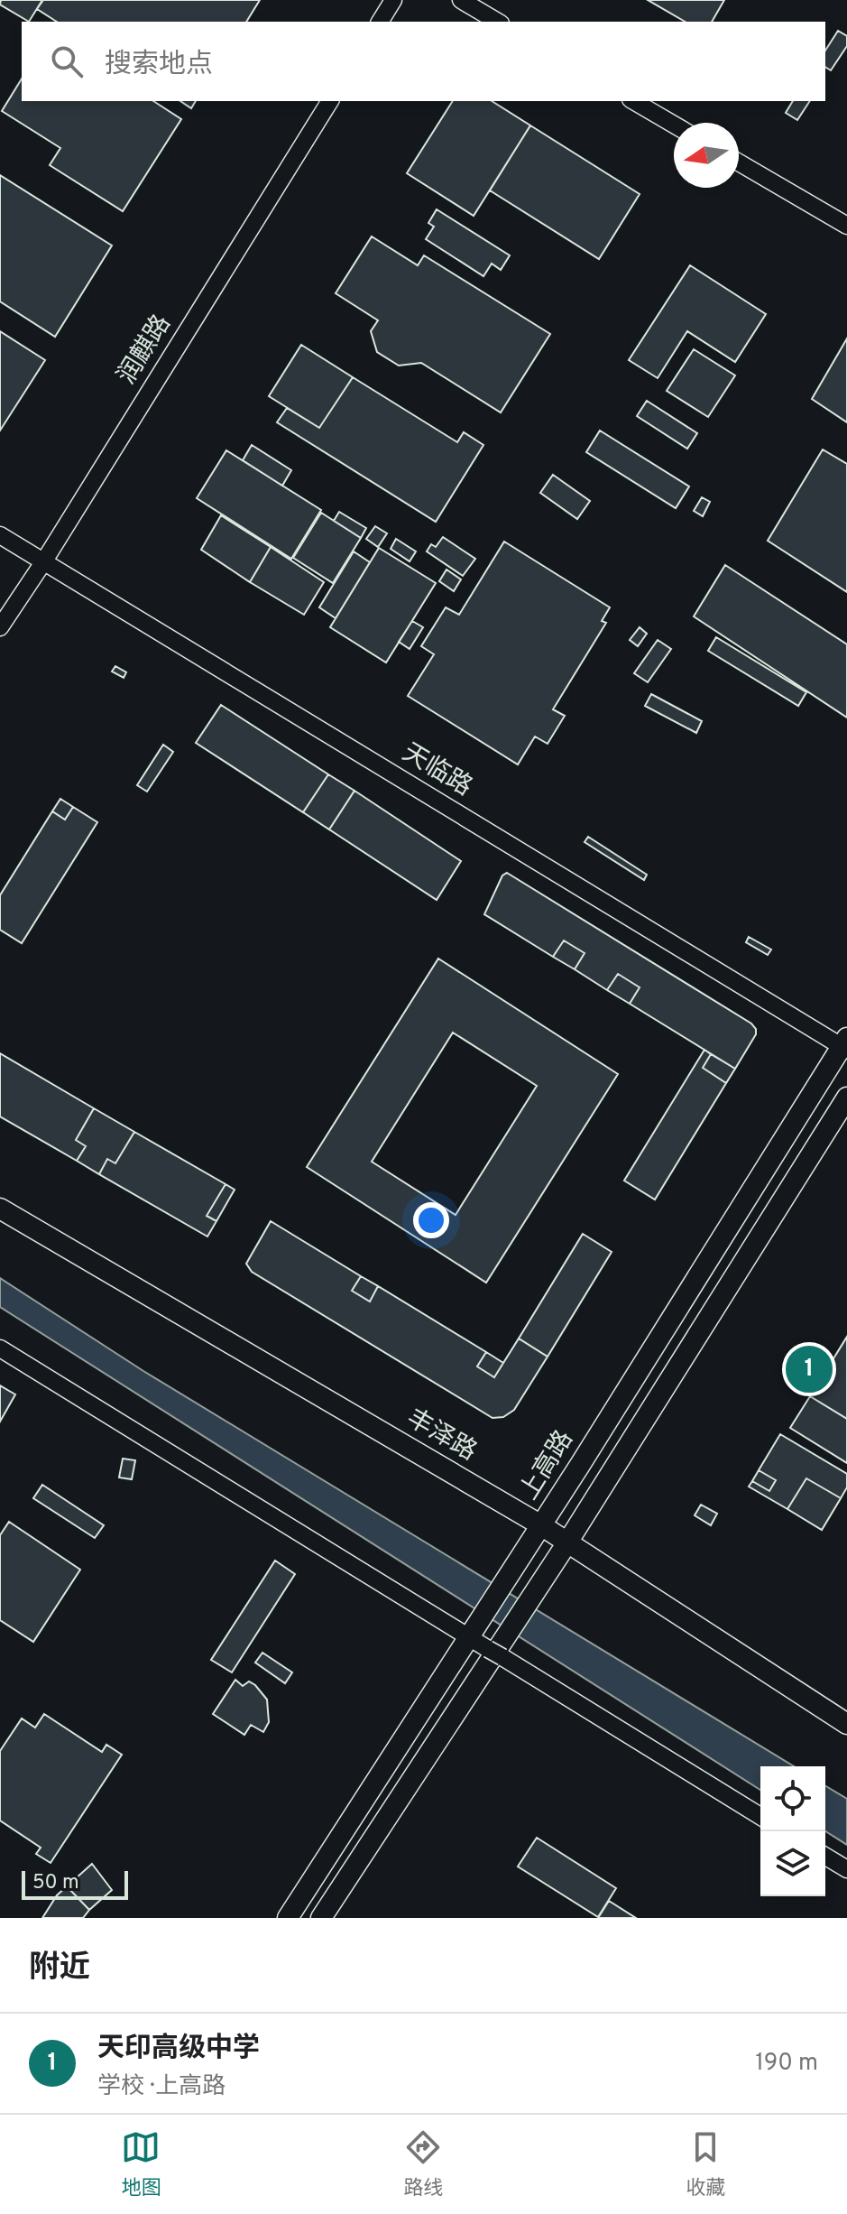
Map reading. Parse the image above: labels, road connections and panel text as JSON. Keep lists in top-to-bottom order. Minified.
{"streets":{"main road":["丰泽路","上高路"],"street":["润麒路","天临路"]},"crossings":[["润麒路","天临路"],["天临路","上高路"],["丰泽路","上高路"]],"scale_bar":"50 m","north":"left","page":{"search":"搜索地点","pins":"1","scale":"50 m","heading":"附近","list":[{"mark":"1","name":"天印高级中学","note":"学校 · 上高路","value":"190 m"}],"nav":["地图","路线","收藏"]}}
